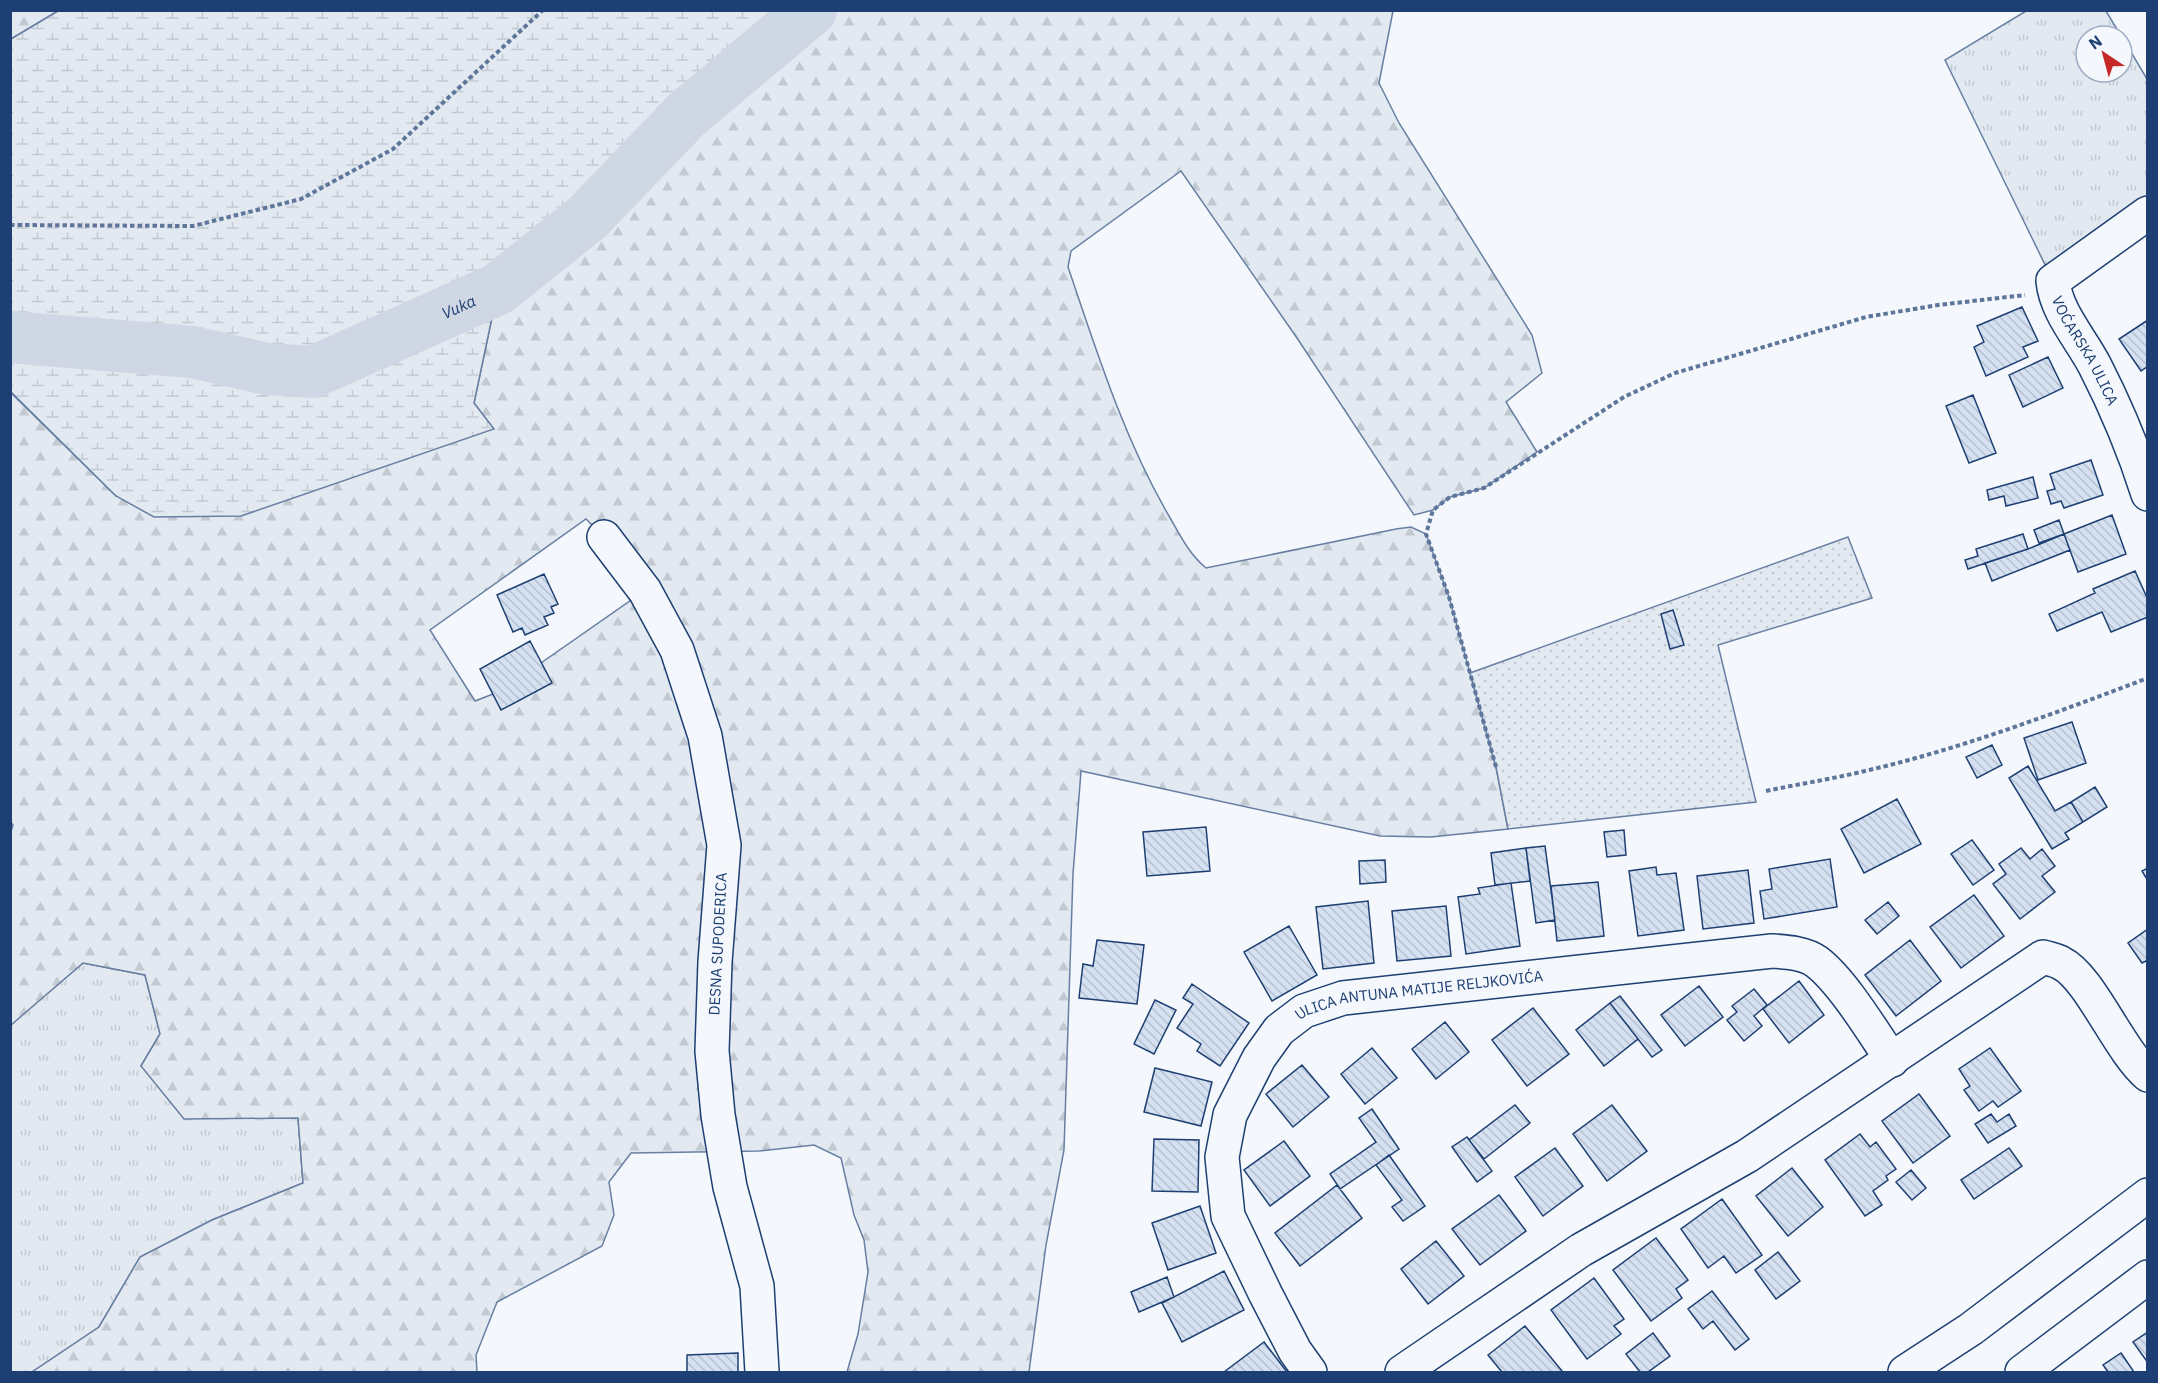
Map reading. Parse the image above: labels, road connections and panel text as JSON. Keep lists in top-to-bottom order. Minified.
{"streets":{"street":["VOĆARSKA ULICA","DESNA SUPODERICA","ULICA ANTUNA MATIJE RELJKOVIĆA"]},"water":["Vuka"],"north":"top left"}
